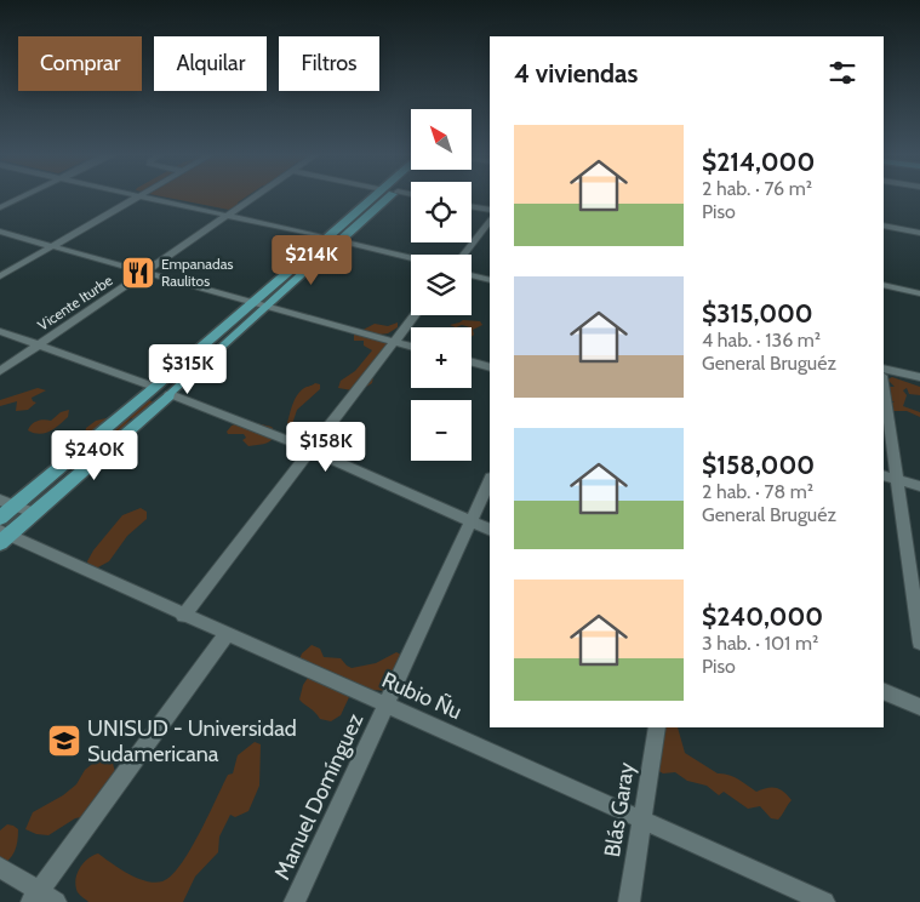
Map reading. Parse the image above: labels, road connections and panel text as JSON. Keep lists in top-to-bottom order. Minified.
{"streets":{"street":["Vicente Iturbe","Rubio Ñu","Manuel Domínguez","Blás Garay"]},"crossings":[["Rubio Ñu","Manuel Domínguez"],["Rubio Ñu","Blás Garay"]],"places":{"restaurant":["Empanadas Raulitos"],"school or university":["UNISUD - Universidad Sudamericana"]},"north":"top left","page":{"chip":["Comprar","Alquilar","Filtros"],"heading":"4 viviendas","map_buttons":["+","−"],"list":[{"name":"$214,000","note":"2 hab. · 76 m² · Piso"},{"name":"$315,000","note":"4 hab. · 136 m² · General Bruguéz"},{"name":"$158,000","note":"2 hab. · 78 m² · General Bruguéz"},{"name":"$240,000","note":"3 hab. · 101 m² · Piso"}],"price":["$214K","$315K","$158K","$240K"]}}
